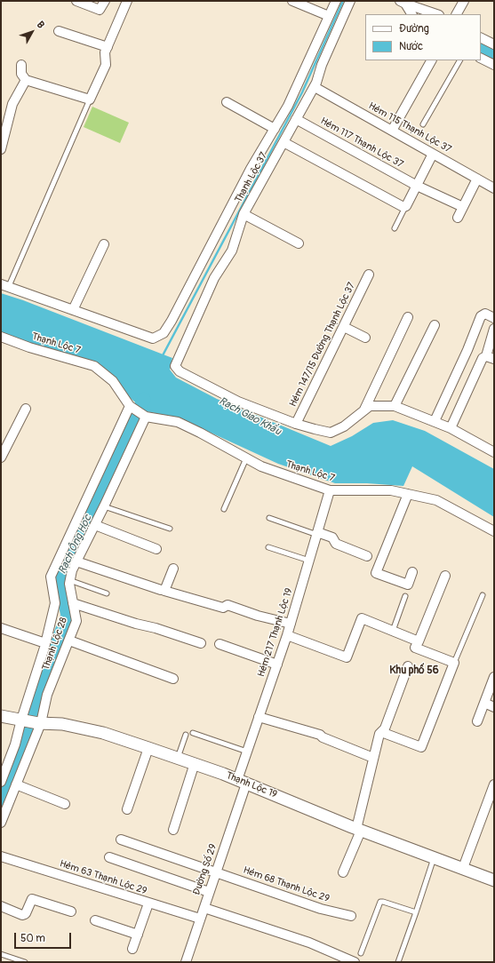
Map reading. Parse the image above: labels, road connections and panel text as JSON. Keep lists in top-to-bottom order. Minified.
{"streets":{"street":["Hẻm 115 Thạnh Lộc 37","Hẻm 117 Thạnh Lộc 37","Thạnh Lộc 37","Thạnh Lộc 7","Hẻm 147/15 Đường Thạnh Lộc 37","Hẻm 217 Thạnh Lộc 19","Thạnh Lộc 28","Thạnh Lộc 19","Đường Số 29","Hẻm 63 Thạnh Lộc 29","Hẻm 68 Thạnh Lộc 29"]},"crossings":[["Hẻm 115 Thạnh Lộc 37","Thạnh Lộc 37"],["Hẻm 117 Thạnh Lộc 37","Thạnh Lộc 37"],["Thạnh Lộc 37","Hẻm 147/15 Đường Thạnh Lộc 37"],["Thạnh Lộc 7","Hẻm 217 Thạnh Lộc 19"],["Thạnh Lộc 7","Thạnh Lộc 28"],["Hẻm 217 Thạnh Lộc 19","Thạnh Lộc 19"],["Hẻm 217 Thạnh Lộc 19","Đường Số 29"],["Thạnh Lộc 28","Thạnh Lộc 19"],["Thạnh Lộc 19","Đường Số 29"],["Đường Số 29","Hẻm 63 Thạnh Lộc 29"],["Đường Số 29","Hẻm 68 Thạnh Lộc 29"]],"districts":["Khu phố 56"],"water":["Rạch Giao Khẩu","Rạch Ông Học"],"legend":["Đường","Nước"],"scale_bar":"50 m","north":"top right"}
